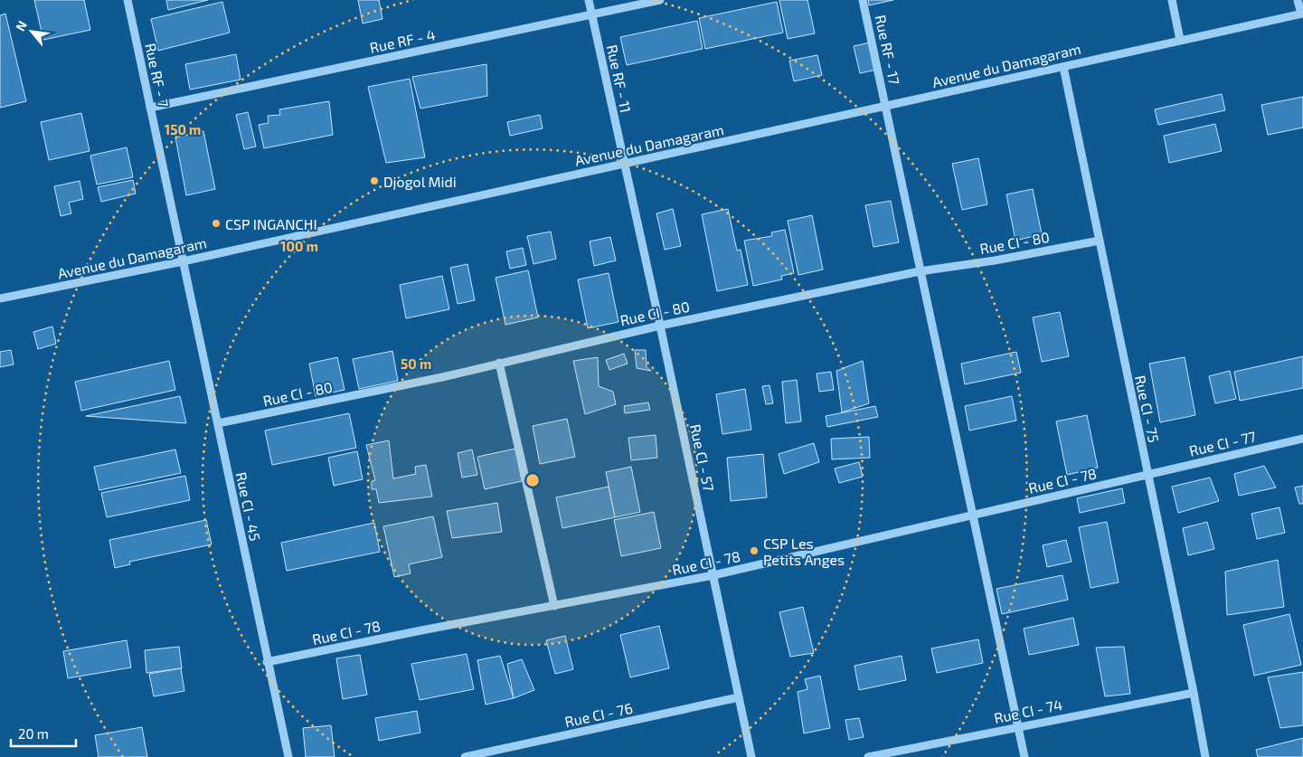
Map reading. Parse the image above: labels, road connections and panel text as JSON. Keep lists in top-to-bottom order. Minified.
{"streets":{"street":["Rue RF - 4","Rue RF - 17","Avenue du Damagaram","Rue RF - 7","Rue RF - 11","Rue CI - 80","Rue CI - 75","Rue CI - 77","Rue CI - 57","Rue CI - 78","Rue CI - 45","Rue CI - 74","Rue CI - 76"]},"crossings":[["Rue RF - 4","Rue RF - 7"],["Rue RF - 4","Rue RF - 11"],["Rue RF - 17","Avenue du Damagaram"],["Rue RF - 17","Rue CI - 80"],["Rue RF - 17","Rue CI - 78"],["Rue RF - 17","Rue CI - 74"],["Avenue du Damagaram","Rue RF - 7"],["Avenue du Damagaram","Rue RF - 11"],["Avenue du Damagaram","Rue CI - 75"],["Avenue du Damagaram","Rue CI - 57"],["Avenue du Damagaram","Rue CI - 45"],["Rue RF - 7","Rue CI - 45"],["Rue RF - 11","Rue CI - 57"],["Rue CI - 80","Rue CI - 75"],["Rue CI - 80","Rue CI - 57"],["Rue CI - 80","Rue CI - 45"],["Rue CI - 75","Rue CI - 77"],["Rue CI - 75","Rue CI - 78"],["Rue CI - 75","Rue CI - 74"],["Rue CI - 77","Rue CI - 78"],["Rue CI - 57","Rue CI - 78"],["Rue CI - 57","Rue CI - 76"],["Rue CI - 78","Rue CI - 45"]],"places":["Djogol Midi","CSP INGANCHI","CSP Les Petits Anges"],"scale_bar":"20 m","north":"top left","rings":["150 m","100 m","50 m"]}
